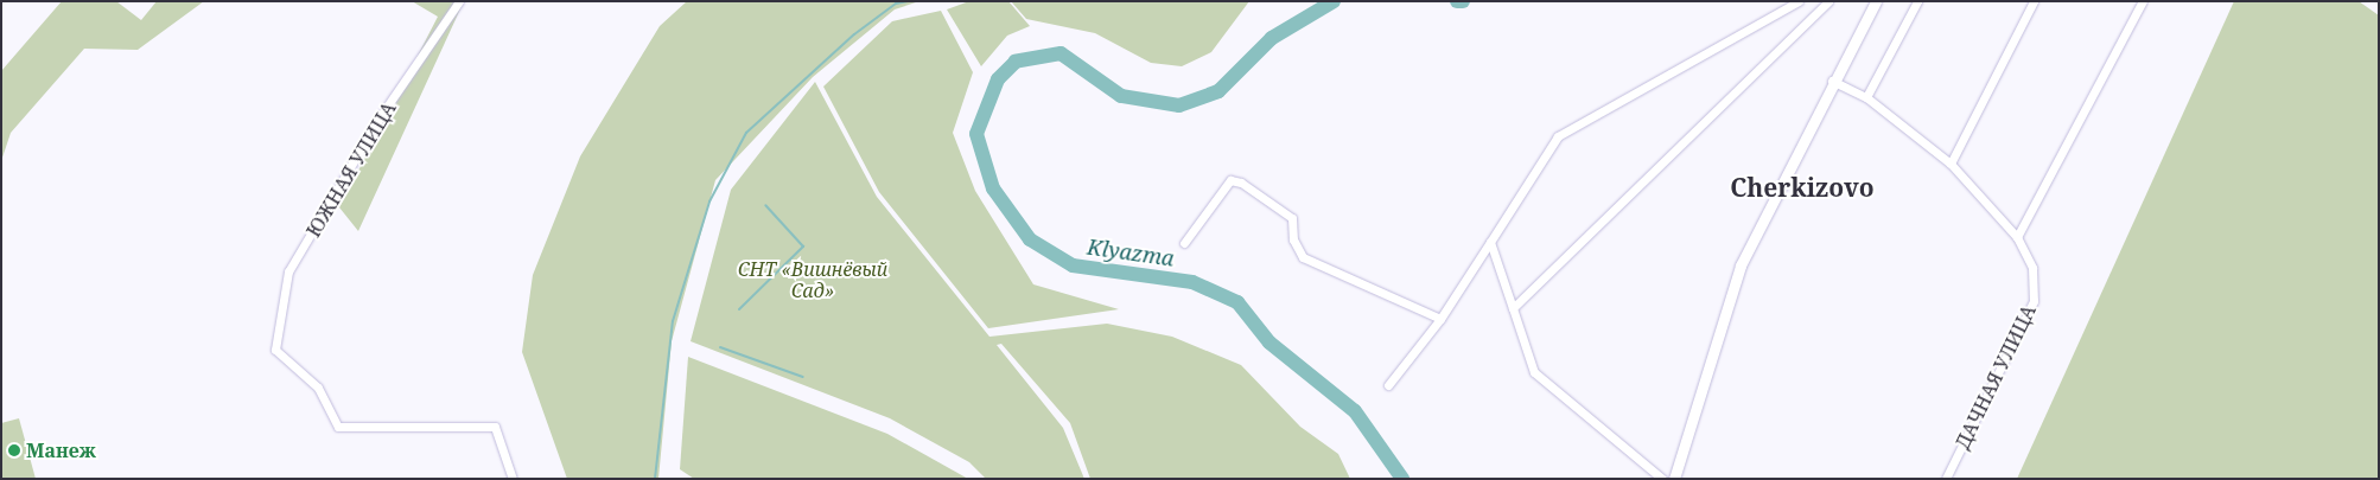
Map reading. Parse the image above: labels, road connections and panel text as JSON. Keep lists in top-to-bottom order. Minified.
{"streets":{"street":["ЮЖНАЯ УЛИЦА","ДАЧНАЯ УЛИЦА"]},"districts":["Cherkizovo"],"water":["Klyazma"],"parks":["СНТ «Вишнёвый Сад»"],"places":["Манеж"]}
